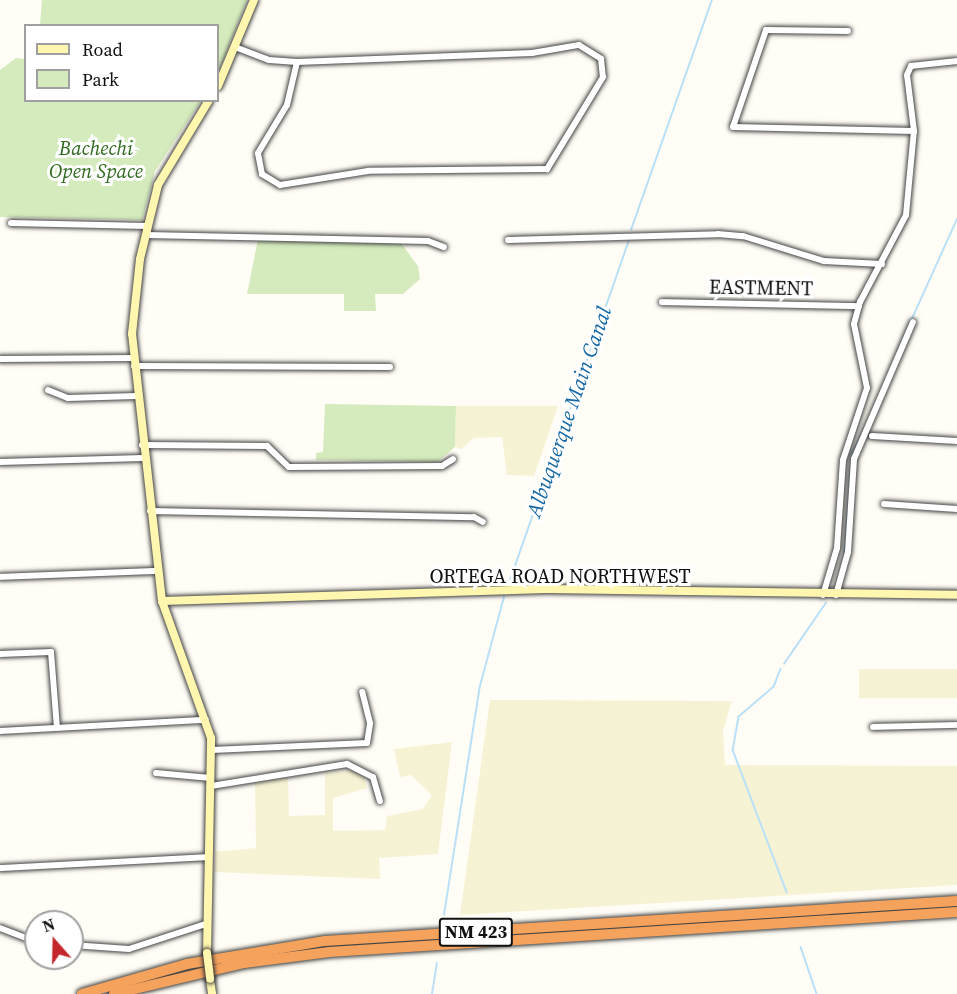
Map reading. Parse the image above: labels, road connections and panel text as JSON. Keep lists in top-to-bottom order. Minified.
{"streets":{"highway":["NM 423"],"street":["EASTMENT","ORTEGA ROAD NORTHWEST"]},"water":["Albuquerque Main Canal"],"parks":["Bachechi Open Space"],"legend":["Road","Park"],"north":"top"}
